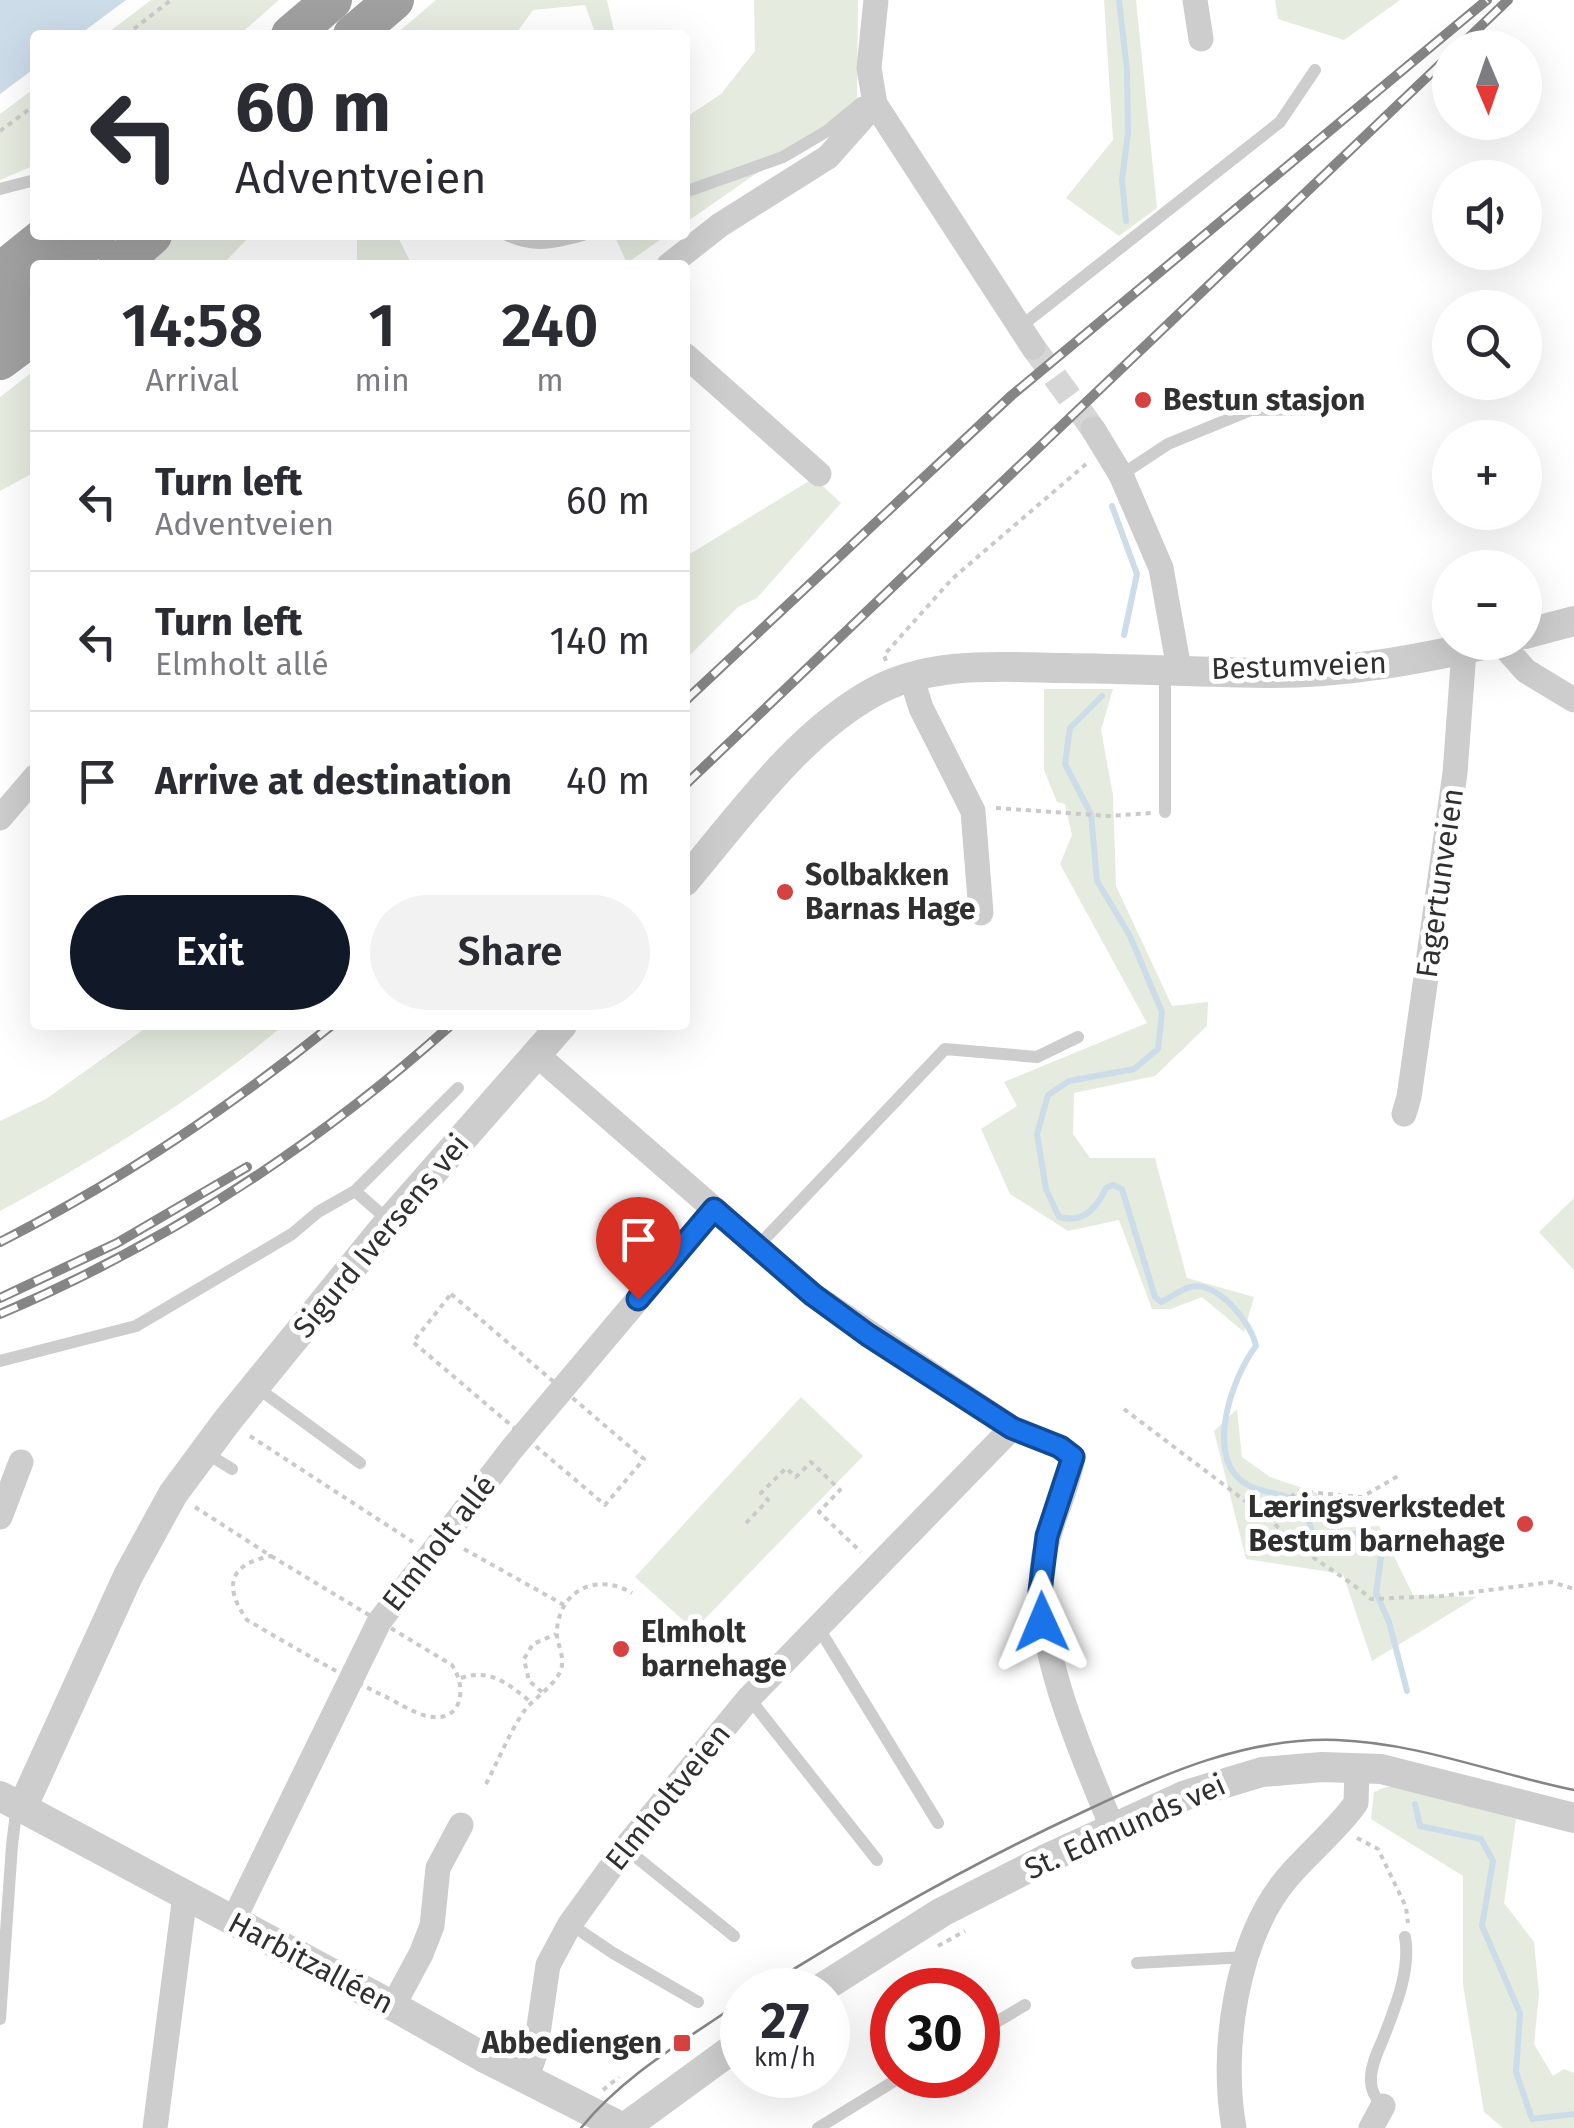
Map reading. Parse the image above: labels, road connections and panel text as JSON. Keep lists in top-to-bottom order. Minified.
{"streets":{"street":["Bestumveien","Fagertunveien","Sigurd Iversens vei","Elmholt allé","Elmholtveien","St. Edmunds vei","Harbitzalléen"]},"crossings":[["Sigurd Iversens vei","Harbitzalléen"],["Elmholt allé","Harbitzalléen"],["Elmholtveien","Harbitzalléen"]],"places":{"other":["Bestun stasjon","Solbakken Barnas Hage","Læringsverkstedet Bestum barnehage","Elmholt barnehage"],"transit":["Abbediengen"]},"north":"bottom","page":{"map_buttons":["+","−"],"turn":["60 m","Adventveien"],"eta":["14:58","Arrival","1","min","240","m"],"list":[{"name":"Turn left","note":"Adventveien","value":"60 m"},{"name":"Turn left","note":"Elmholt allé","value":"140 m"},{"name":"Arrive at destination","value":"40 m"}],"buttons":["Exit","Share"],"speed":"27 km/h","limit":"30"}}
